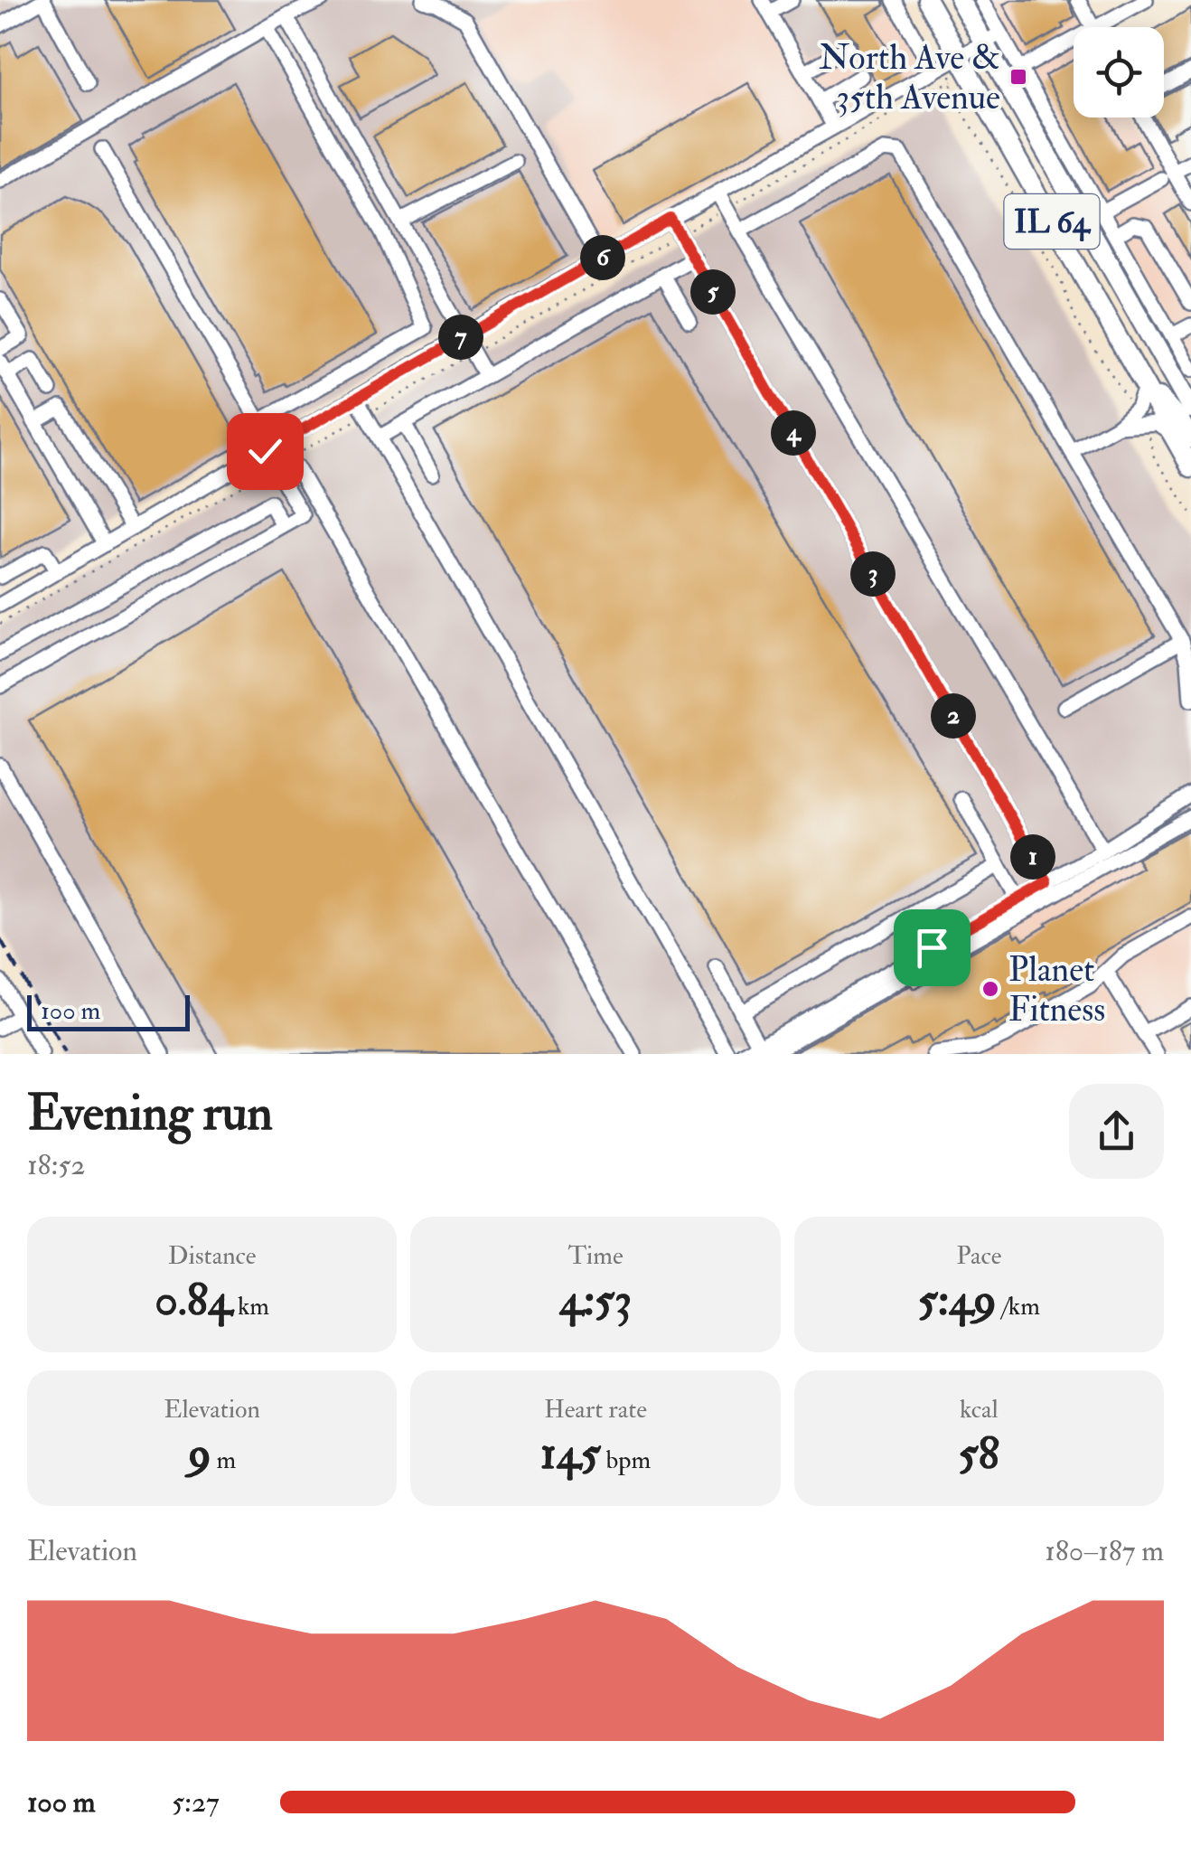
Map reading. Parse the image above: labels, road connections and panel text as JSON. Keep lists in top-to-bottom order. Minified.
{"streets":{"main road":["IL 64"]},"places":{"transit":["North Ave & 35th Avenue"],"other":["Planet Fitness"]},"scale_bar":"100 m","page":{"pins":["6","5","7","4","3","2","1"],"scale":"100 m","heading":["Evening run","18:52"],"stats":[["Distance","0.84 km"],["Time","4:53"],["Pace","5:49 /km"],["Elevation","9 m"],["Heart rate","145 bpm"],["kcal","58"]],"chart":["Elevation","180–187 m"],"list":[{"name":"100 m","note":"5:27"}]}}
